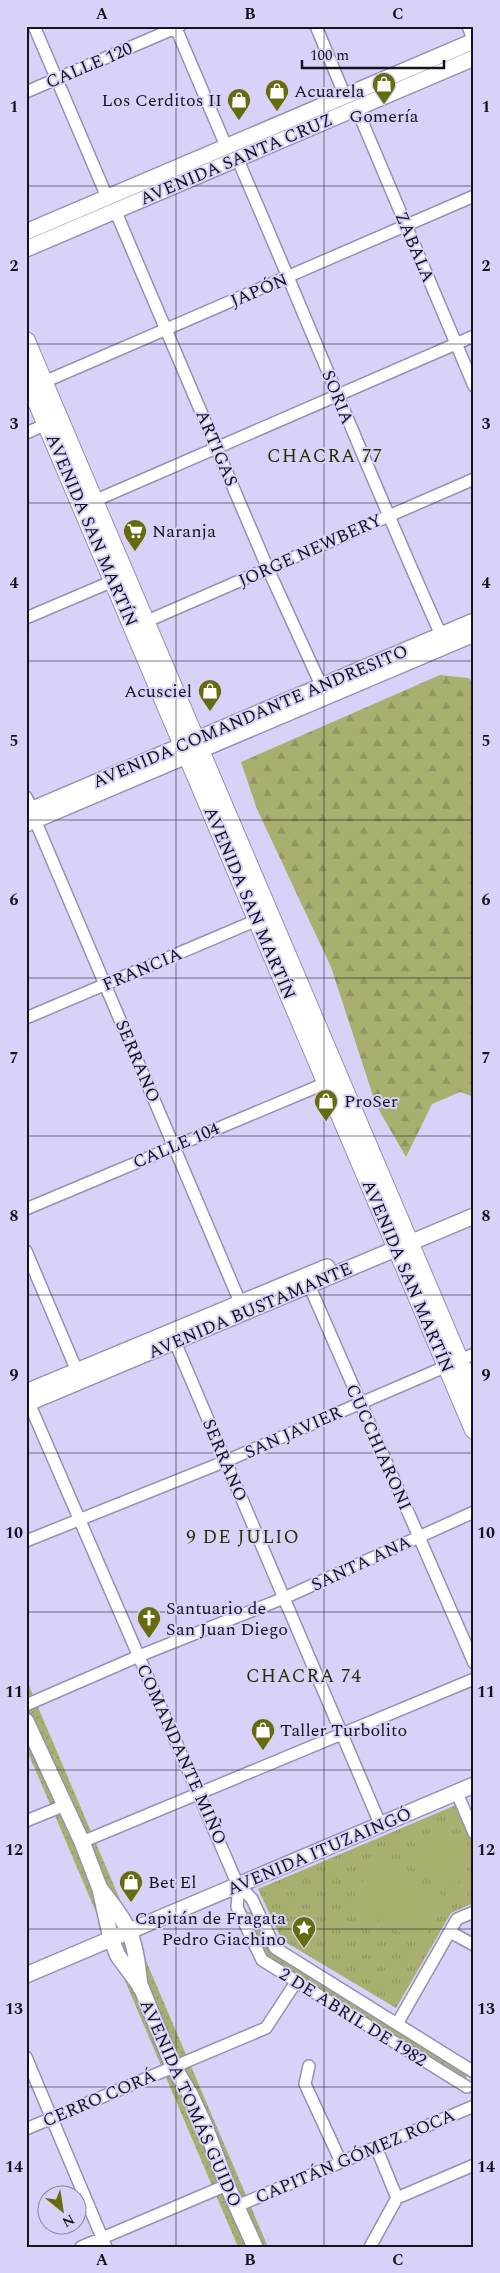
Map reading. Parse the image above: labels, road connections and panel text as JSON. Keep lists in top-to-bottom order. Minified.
{"streets":{"main road":["AVENIDA SANTA CRUZ","AVENIDA SAN MARTÍN","AVENIDA COMANDANTE ANDRESITO","AVENIDA BUSTAMANTE","AVENIDA ITUZAINGÓ","AVENIDA TOMÁS GUIDO"],"street":["CALLE 120","ZABALA","JAPÓN","SORIA","ARTIGAS","JORGE NEWBERY","FRANCIA","SERRANO","CALLE 104","SAN JAVIER","CUCCHIARONI","SANTA ANA","COMANDANTE MIÑO","2 DE ABRIL DE 1982","CERRO CORÁ","CAPITÁN GÓMEZ ROCA"]},"crossings":[["CALLE 120","ARTIGAS"],["AVENIDA SANTA CRUZ","ZABALA"],["AVENIDA SANTA CRUZ","SORIA"],["AVENIDA SANTA CRUZ","ARTIGAS"],["ZABALA","JAPÓN"],["JAPÓN","SORIA"],["JAPÓN","ARTIGAS"],["JAPÓN","AVENIDA SAN MARTÍN"],["SORIA","JORGE NEWBERY"],["SORIA","AVENIDA COMANDANTE ANDRESITO"],["ARTIGAS","JORGE NEWBERY"],["ARTIGAS","AVENIDA COMANDANTE ANDRESITO"],["AVENIDA SAN MARTÍN","JORGE NEWBERY"],["AVENIDA SAN MARTÍN","AVENIDA COMANDANTE ANDRESITO"],["AVENIDA SAN MARTÍN","FRANCIA"],["AVENIDA SAN MARTÍN","CALLE 104"],["AVENIDA SAN MARTÍN","AVENIDA BUSTAMANTE"],["AVENIDA SAN MARTÍN","SAN JAVIER"],["AVENIDA COMANDANTE ANDRESITO","SERRANO"],["FRANCIA","SERRANO"],["SERRANO","CALLE 104"],["SERRANO","AVENIDA BUSTAMANTE"],["SERRANO","SAN JAVIER"],["SERRANO","SANTA ANA"],["SERRANO","AVENIDA ITUZAINGÓ"],["AVENIDA BUSTAMANTE","CUCCHIARONI"],["AVENIDA BUSTAMANTE","COMANDANTE MIÑO"],["SAN JAVIER","CUCCHIARONI"],["SAN JAVIER","COMANDANTE MIÑO"],["CUCCHIARONI","SANTA ANA"],["SANTA ANA","COMANDANTE MIÑO"],["COMANDANTE MIÑO","AVENIDA ITUZAINGÓ"],["COMANDANTE MIÑO","2 DE ABRIL DE 1982"],["AVENIDA ITUZAINGÓ","2 DE ABRIL DE 1982"],["AVENIDA ITUZAINGÓ","AVENIDA TOMÁS GUIDO"],["2 DE ABRIL DE 1982","CERRO CORÁ"],["CERRO CORÁ","AVENIDA TOMÁS GUIDO"],["AVENIDA TOMÁS GUIDO","CAPITÁN GÓMEZ ROCA"]],"districts":["CHACRA 77","9 DE JULIO","CHACRA 74"],"places":{"shop":["Gomería","Acuarela","Los Cerditos II","Acusciel","ProSer","Taller Turbolito","Bet El"],"supermarket":["Naranja"],"church":["Santuario de San Juan Diego"],"place":["Capitán de Fragata Pedro Giachino"]},"scale_bar":"100 m","north":"bottom right","grid":{"columns":["A","B","C"],"rows":["1","2","3","4","5","6","7","8","9","10","11","12","13","14"]}}
